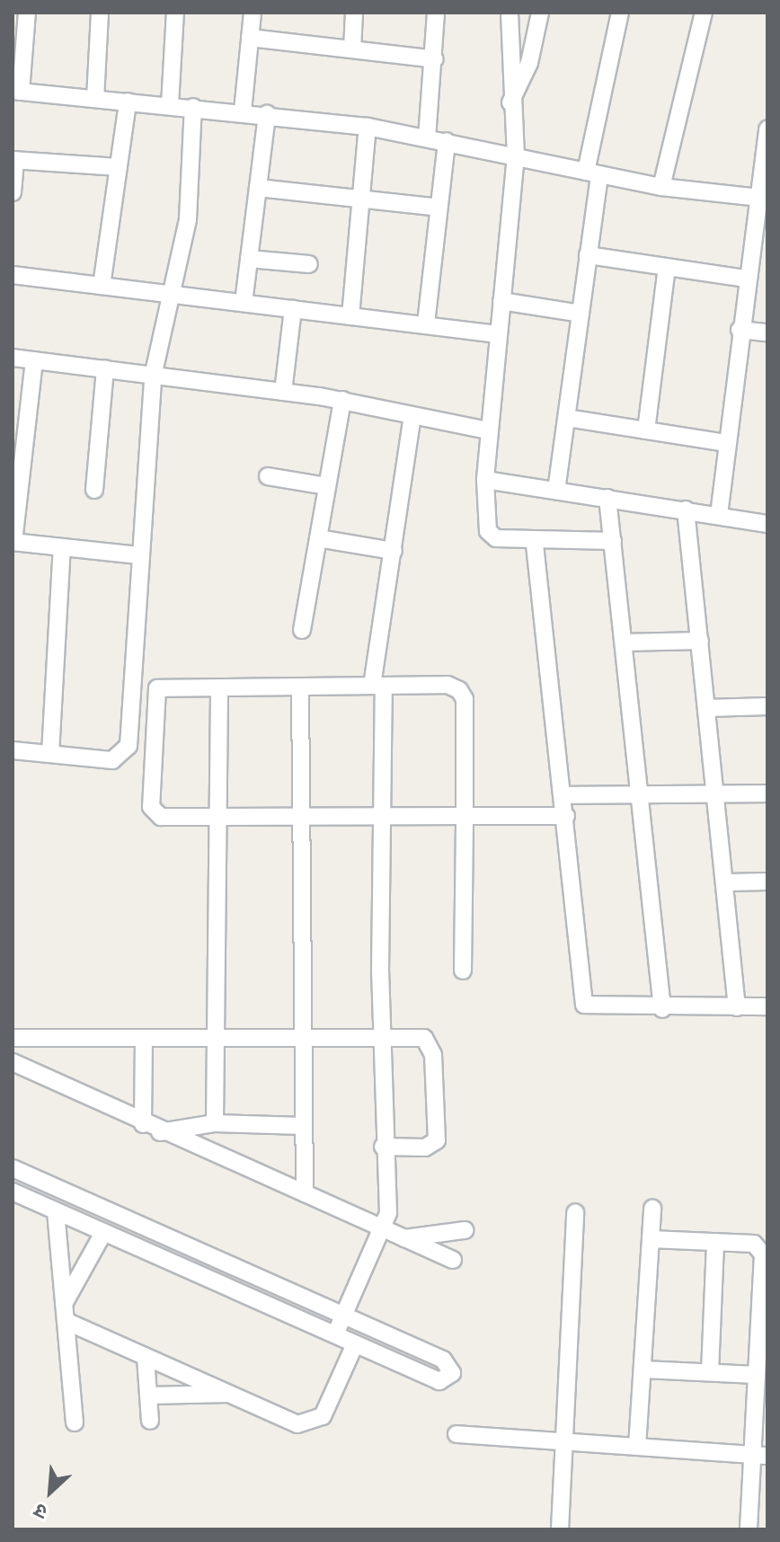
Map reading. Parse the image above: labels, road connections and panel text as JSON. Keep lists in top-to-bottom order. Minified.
{"north":"bottom left"}
